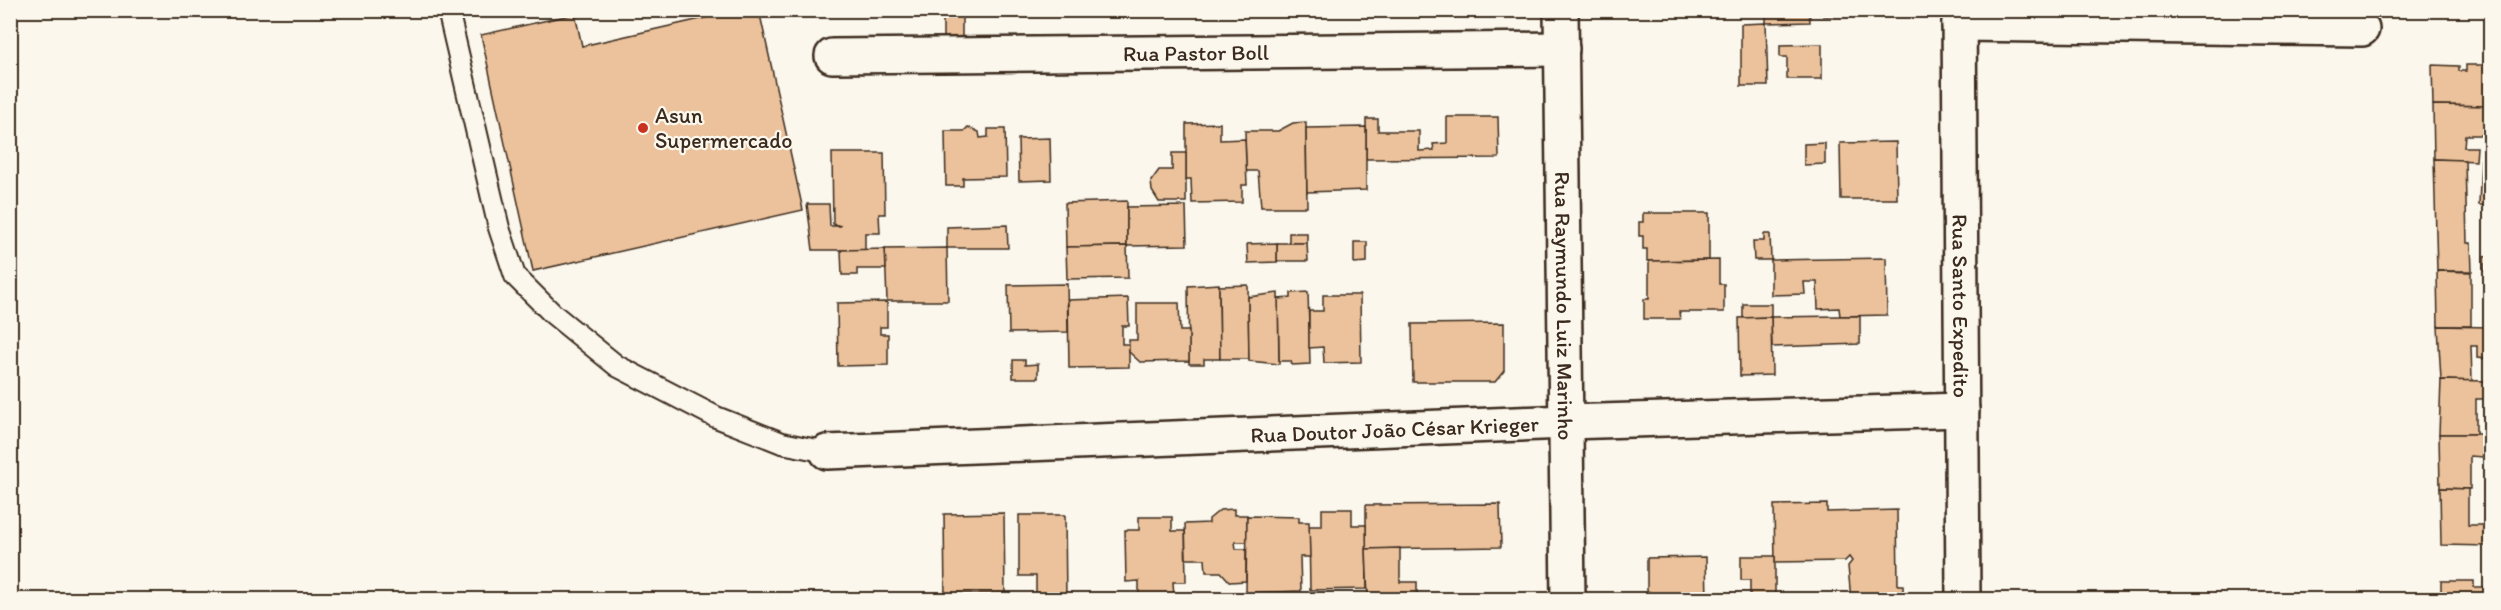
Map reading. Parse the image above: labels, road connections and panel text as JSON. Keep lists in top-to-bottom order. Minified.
{"streets":{"street":["Rua Pastor Boll","Rua Raymundo Luiz Marinho","Rua Santo Expedito","Rua Doutor João César Krieger"]},"crossings":[["Rua Pastor Boll","Rua Raymundo Luiz Marinho"],["Rua Raymundo Luiz Marinho","Rua Doutor João César Krieger"],["Rua Santo Expedito","Rua Doutor João César Krieger"]],"places":["Asun Supermercado"]}
